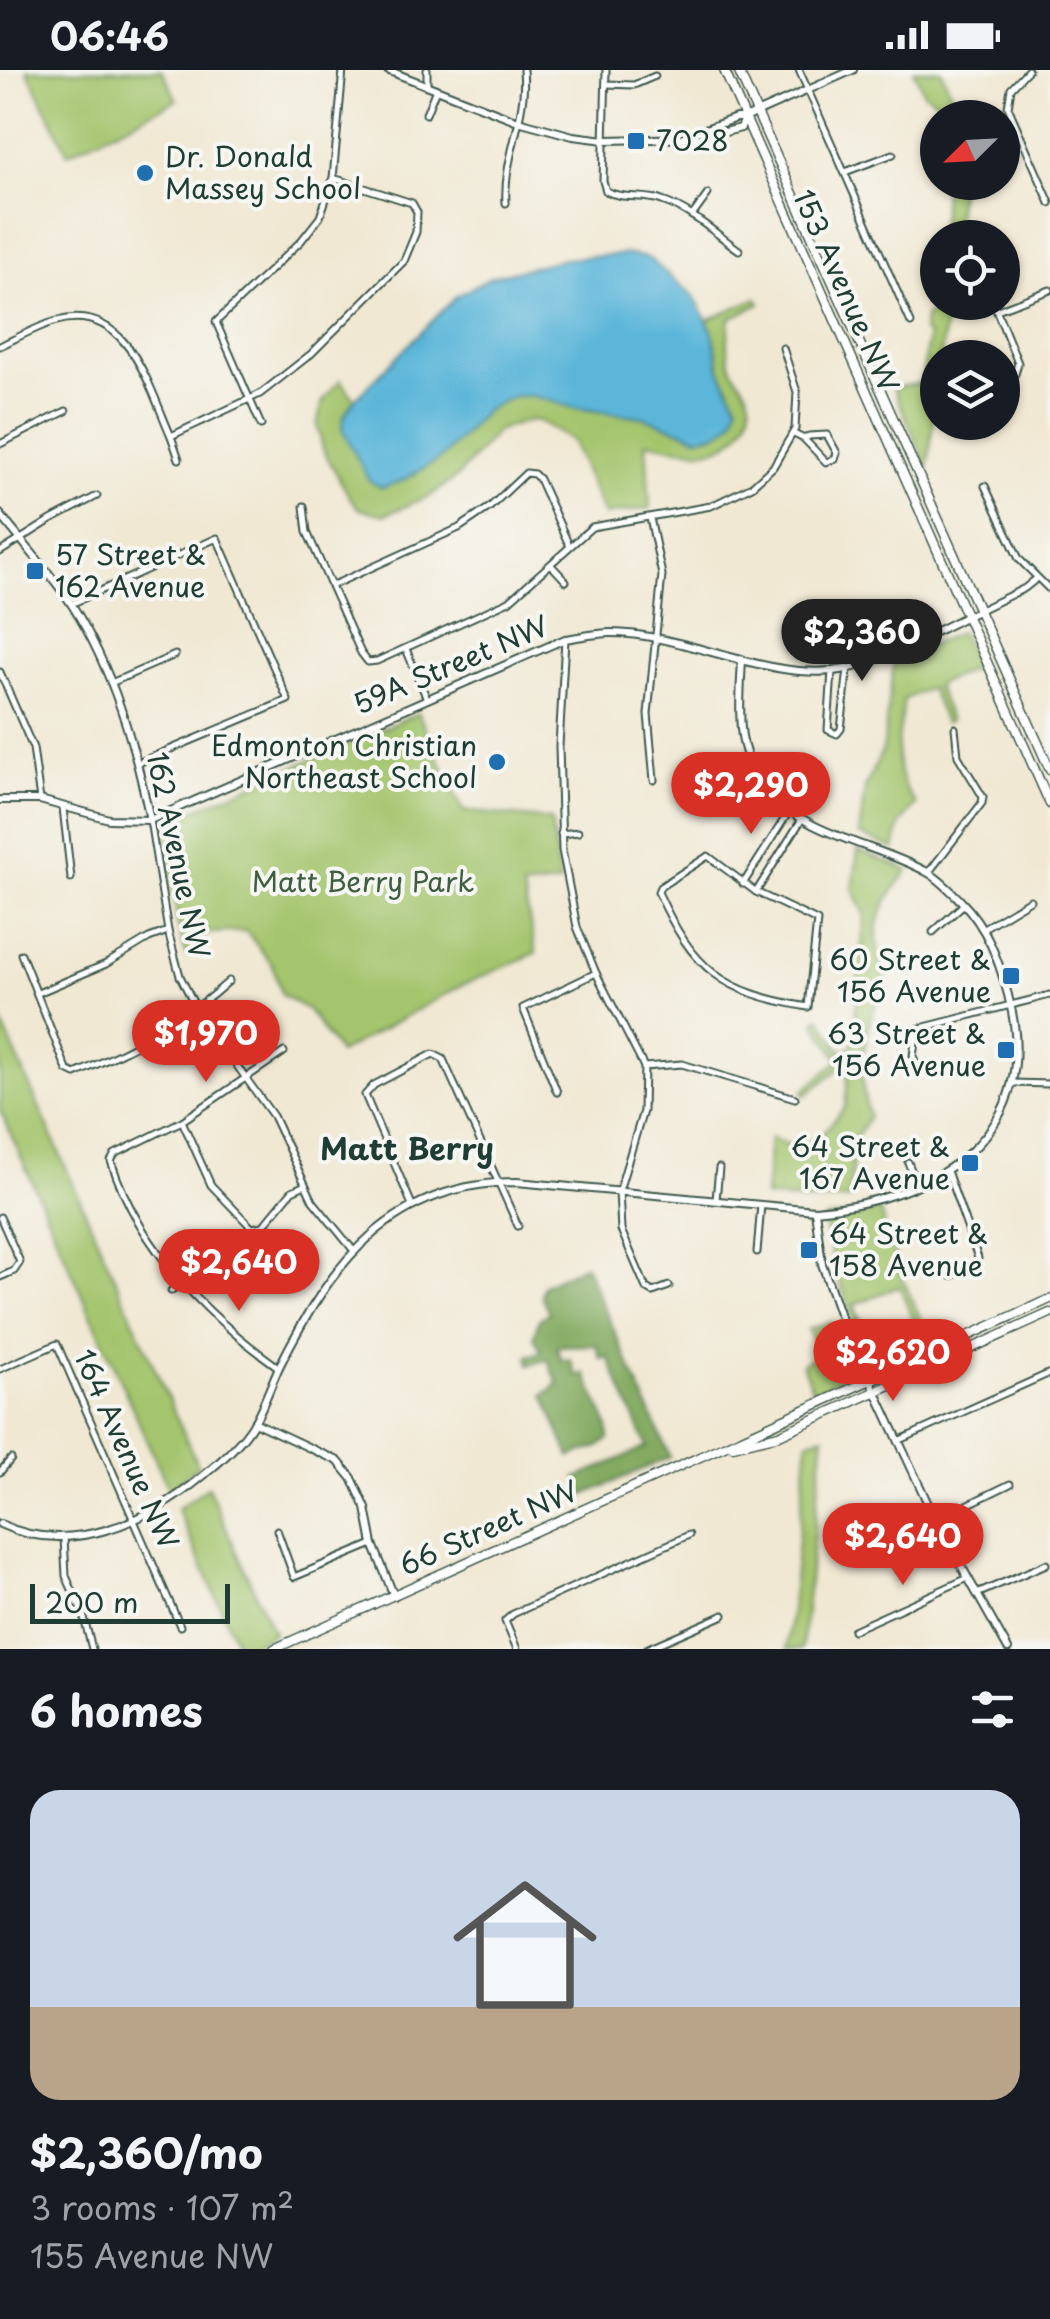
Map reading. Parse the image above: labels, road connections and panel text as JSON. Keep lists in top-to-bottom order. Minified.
{"streets":{"main road":["153 Avenue NW","66 Street NW"],"street":["59A Street NW","162 Avenue NW","164 Avenue NW"]},"crossings":[["153 Avenue NW","59A Street NW"],["59A Street NW","162 Avenue NW"]],"districts":["Matt Berry"],"parks":["Matt Berry Park"],"places":{"transit":["7028","57 Street & 162 Avenue","60 Street & 156 Avenue","63 Street & 156 Avenue","64 Street & 167 Avenue","64 Street & 158 Avenue"],"other":["Dr. Donald Massey School","Edmonton Christian Northeast School"]},"scale_bar":"200 m","north":"bottom left","page":{"status":"06:46","price":["$2,360","$2,290","$1,970","$2,640","$2,620","$2,640"],"scale":"200 m","heading":"6 homes","list":[{"name":"$2,360/mo","note":"3 rooms · 107 m² · 155 Avenue NW"}]}}
